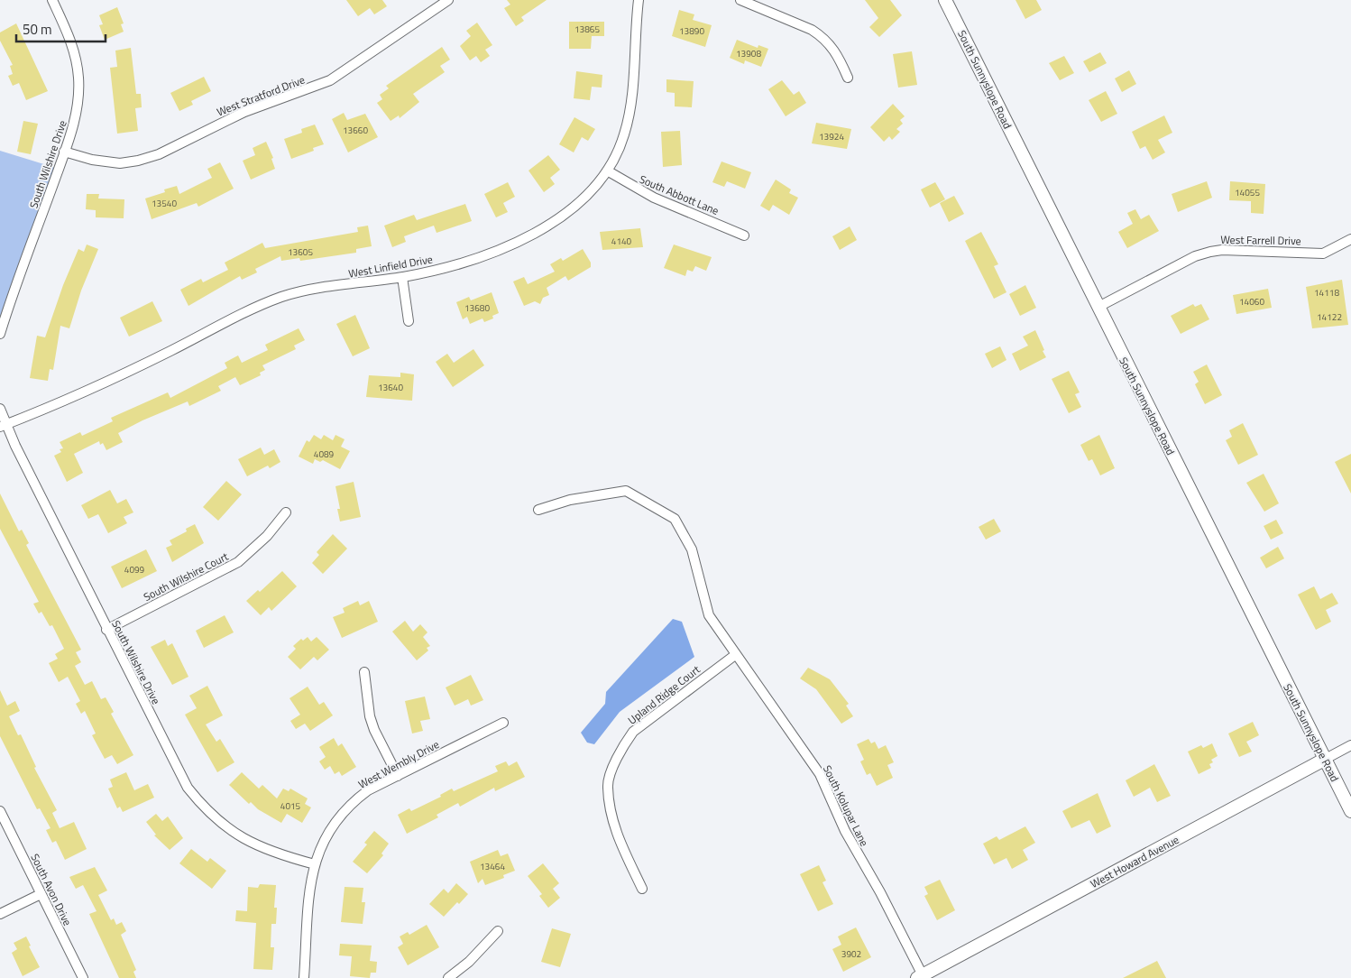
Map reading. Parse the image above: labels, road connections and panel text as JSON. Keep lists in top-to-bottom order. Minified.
{"streets":{"street":["South Sunnyslope Road","West Stratford Drive","South Wilshire Drive","South Abbott Lane","West Farrell Drive","West Linfield Drive","South Wilshire Court","Upland Ridge Court","West Wembly Drive","South Kolupar Lane","West Howard Avenue","South Avon Drive"]},"crossings":[["South Sunnyslope Road","West Farrell Drive"],["South Sunnyslope Road","West Howard Avenue"],["West Stratford Drive","South Wilshire Drive"],["South Wilshire Drive","West Linfield Drive"],["South Wilshire Drive","South Wilshire Court"],["South Wilshire Drive","West Wembly Drive"],["South Abbott Lane","West Linfield Drive"],["Upland Ridge Court","South Kolupar Lane"],["South Kolupar Lane","West Howard Avenue"]],"house_numbers":["13865","13890","13908","13660","13924","14055","13540","4140","13605","14118","14060","13680","14122","13640","4089","4099","4015","13464","3902"],"scale_bar":"50 m"}
